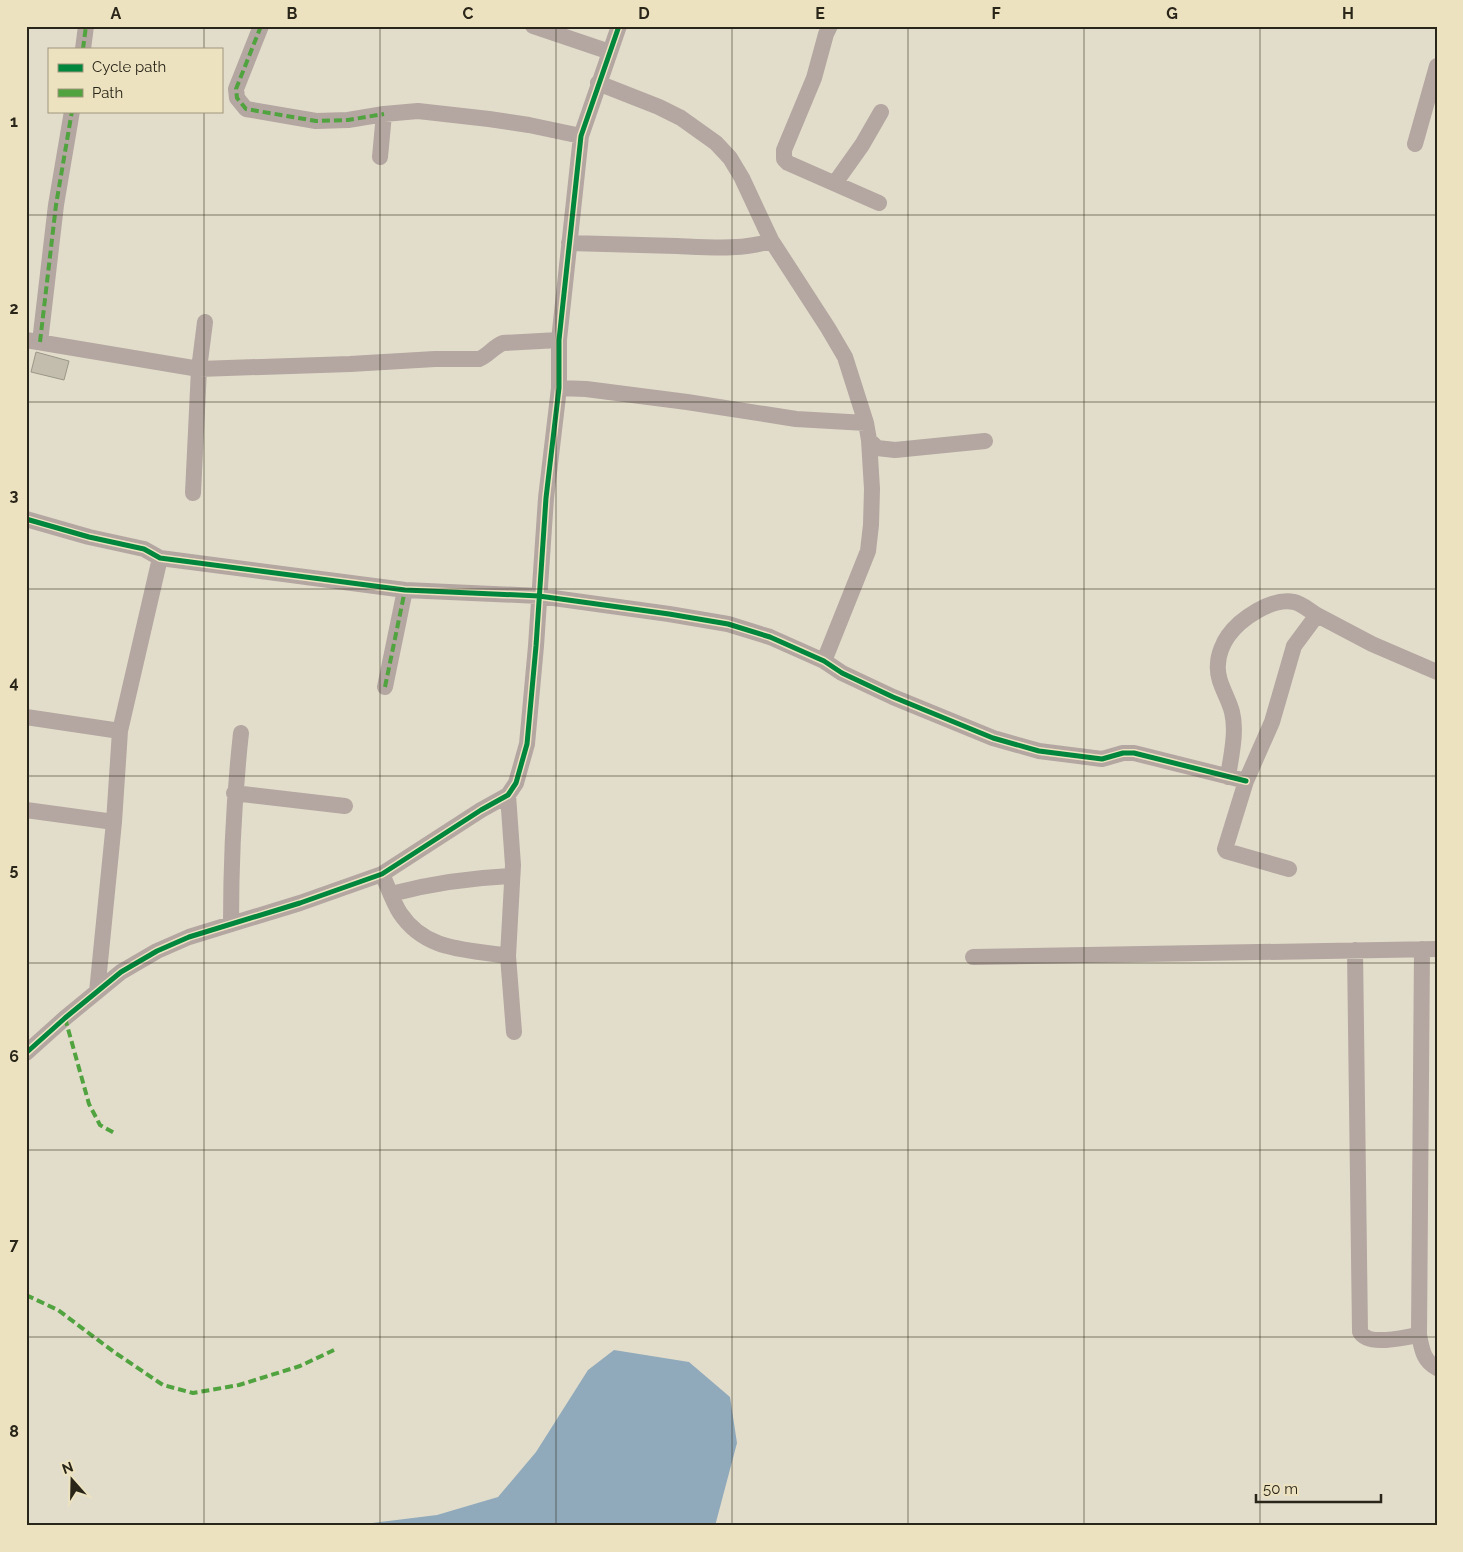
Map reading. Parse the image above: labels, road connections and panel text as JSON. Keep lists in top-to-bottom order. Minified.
{"legend":["Cycle path","Path"],"scale_bar":"50 m","north":"top","grid":{"columns":["A","B","C","D","E","F","G","H"],"rows":["1","2","3","4","5","6","7","8"]}}
